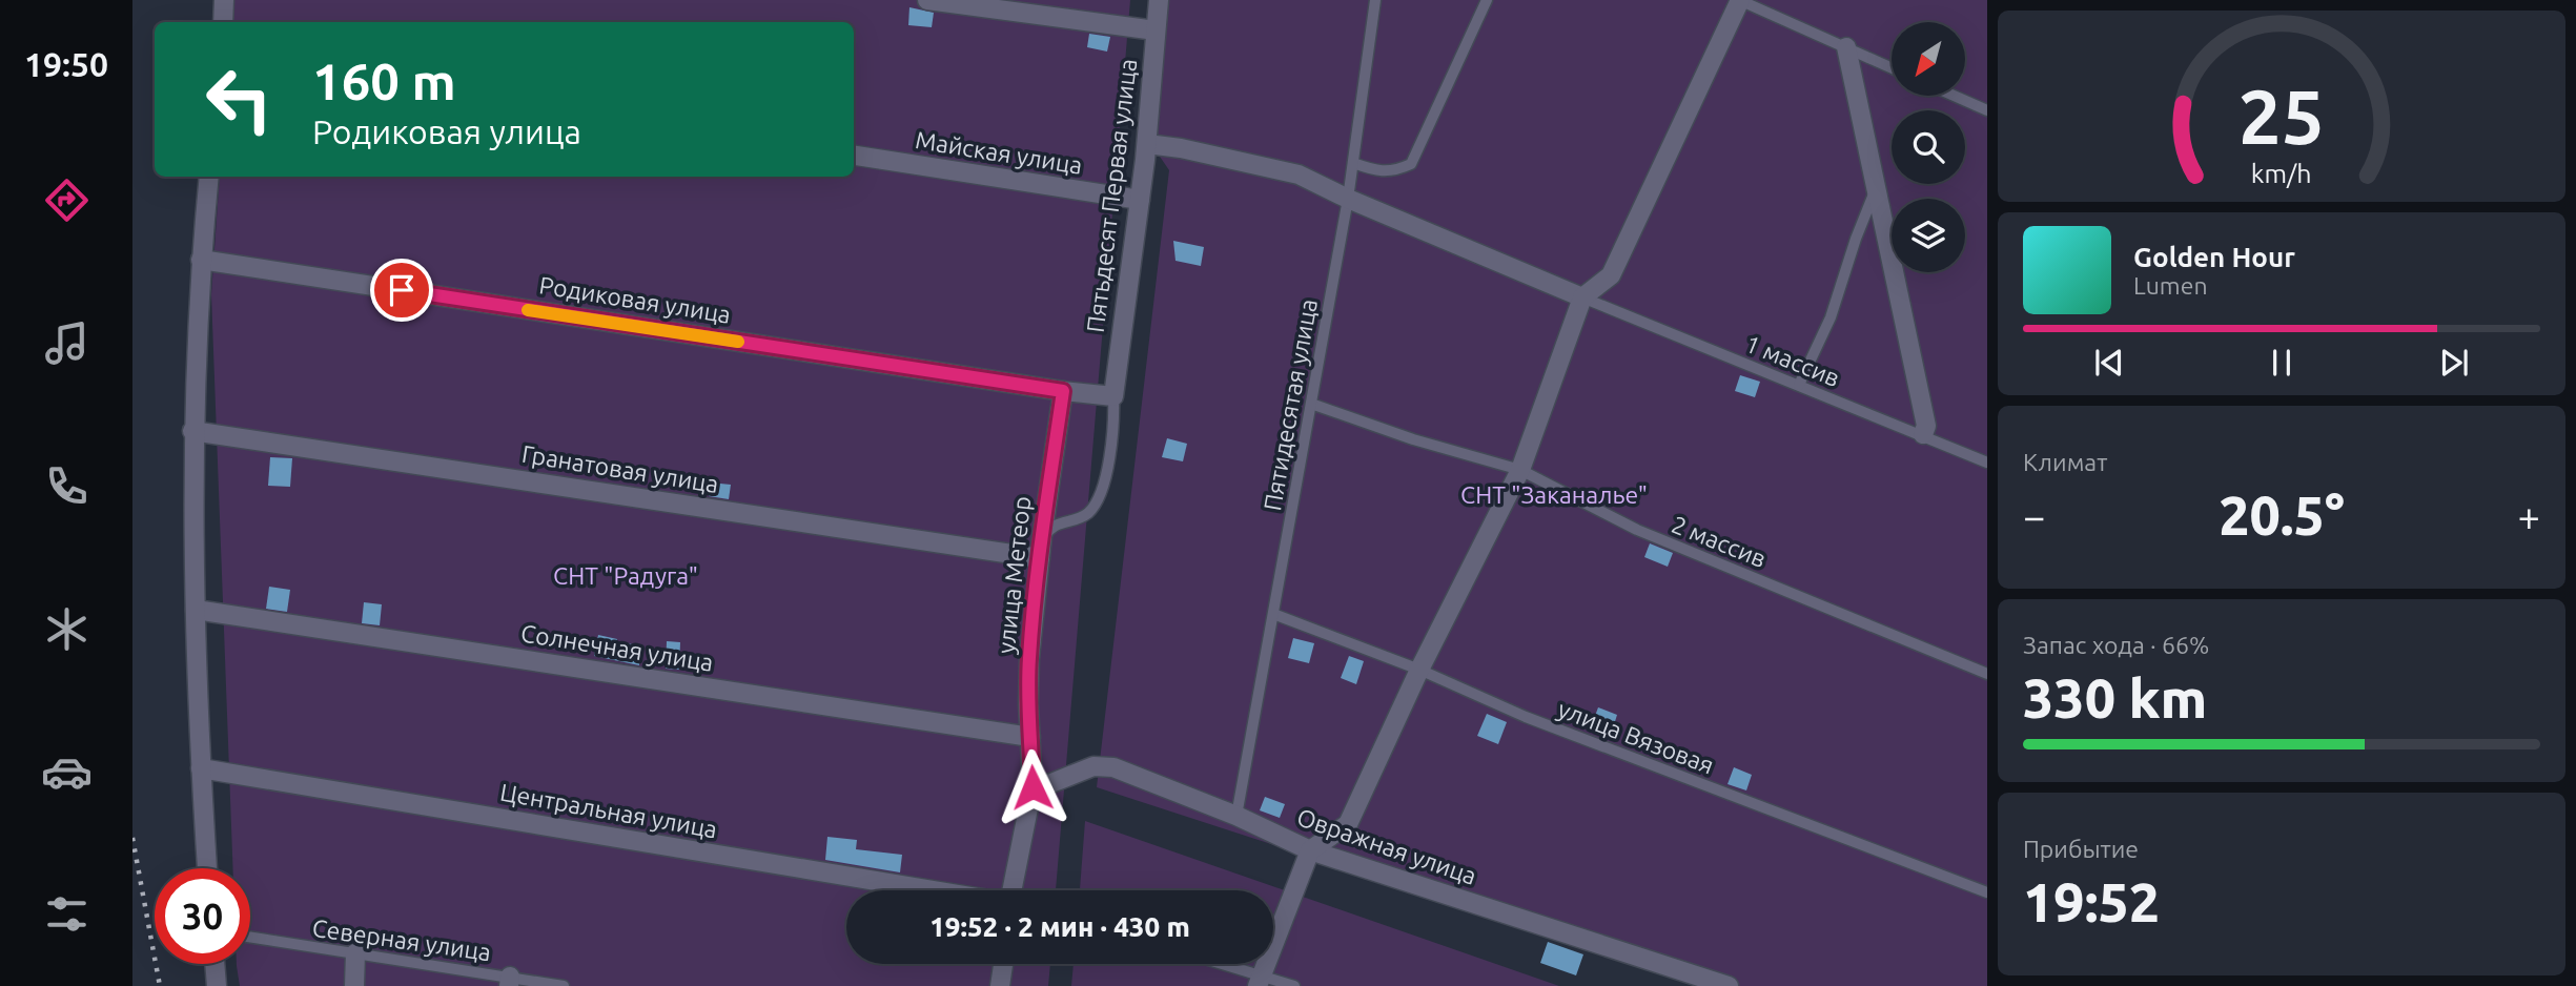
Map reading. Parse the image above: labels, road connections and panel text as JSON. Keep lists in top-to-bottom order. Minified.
{"streets":{"street":["Майская улица","Пятьдесят Первая улица","Родиковая улица","Гранатовая улица","улица Метеор","Солнечная улица","Центральная улица","Овражная улица"],"lane":["1 массив","Пятидесятая улица","2 массив","улица Вязовая","Северная улица"]},"crossings":[["Майская улица","Пятьдесят Первая улица"],["Родиковая улица","улица Метеор"],["Пятидесятая улица","2 массив"],["Пятидесятая улица","улица Вязовая"],["Пятидесятая улица","Овражная улица"],["Гранатовая улица","улица Метеор"],["улица Метеор","Солнечная улица"],["улица Метеор","Овражная улица"]],"parks":["СНТ \"Заканалье\"","СНТ \"Радуга\""],"north":"bottom left","page":{"tabs":"19:50","turn":["160 m","Родиковая улица"],"song":["Golden Hour","Lumen"],"tile":["Климат",["Запас хода · 66%","330 km"],["Прибытие","19:52"]],"heat":["−","20.5°","+"],"limit":"30","trip":"19:52 · 2 мин · 430 m","gauge":["25","km/h"]}}
